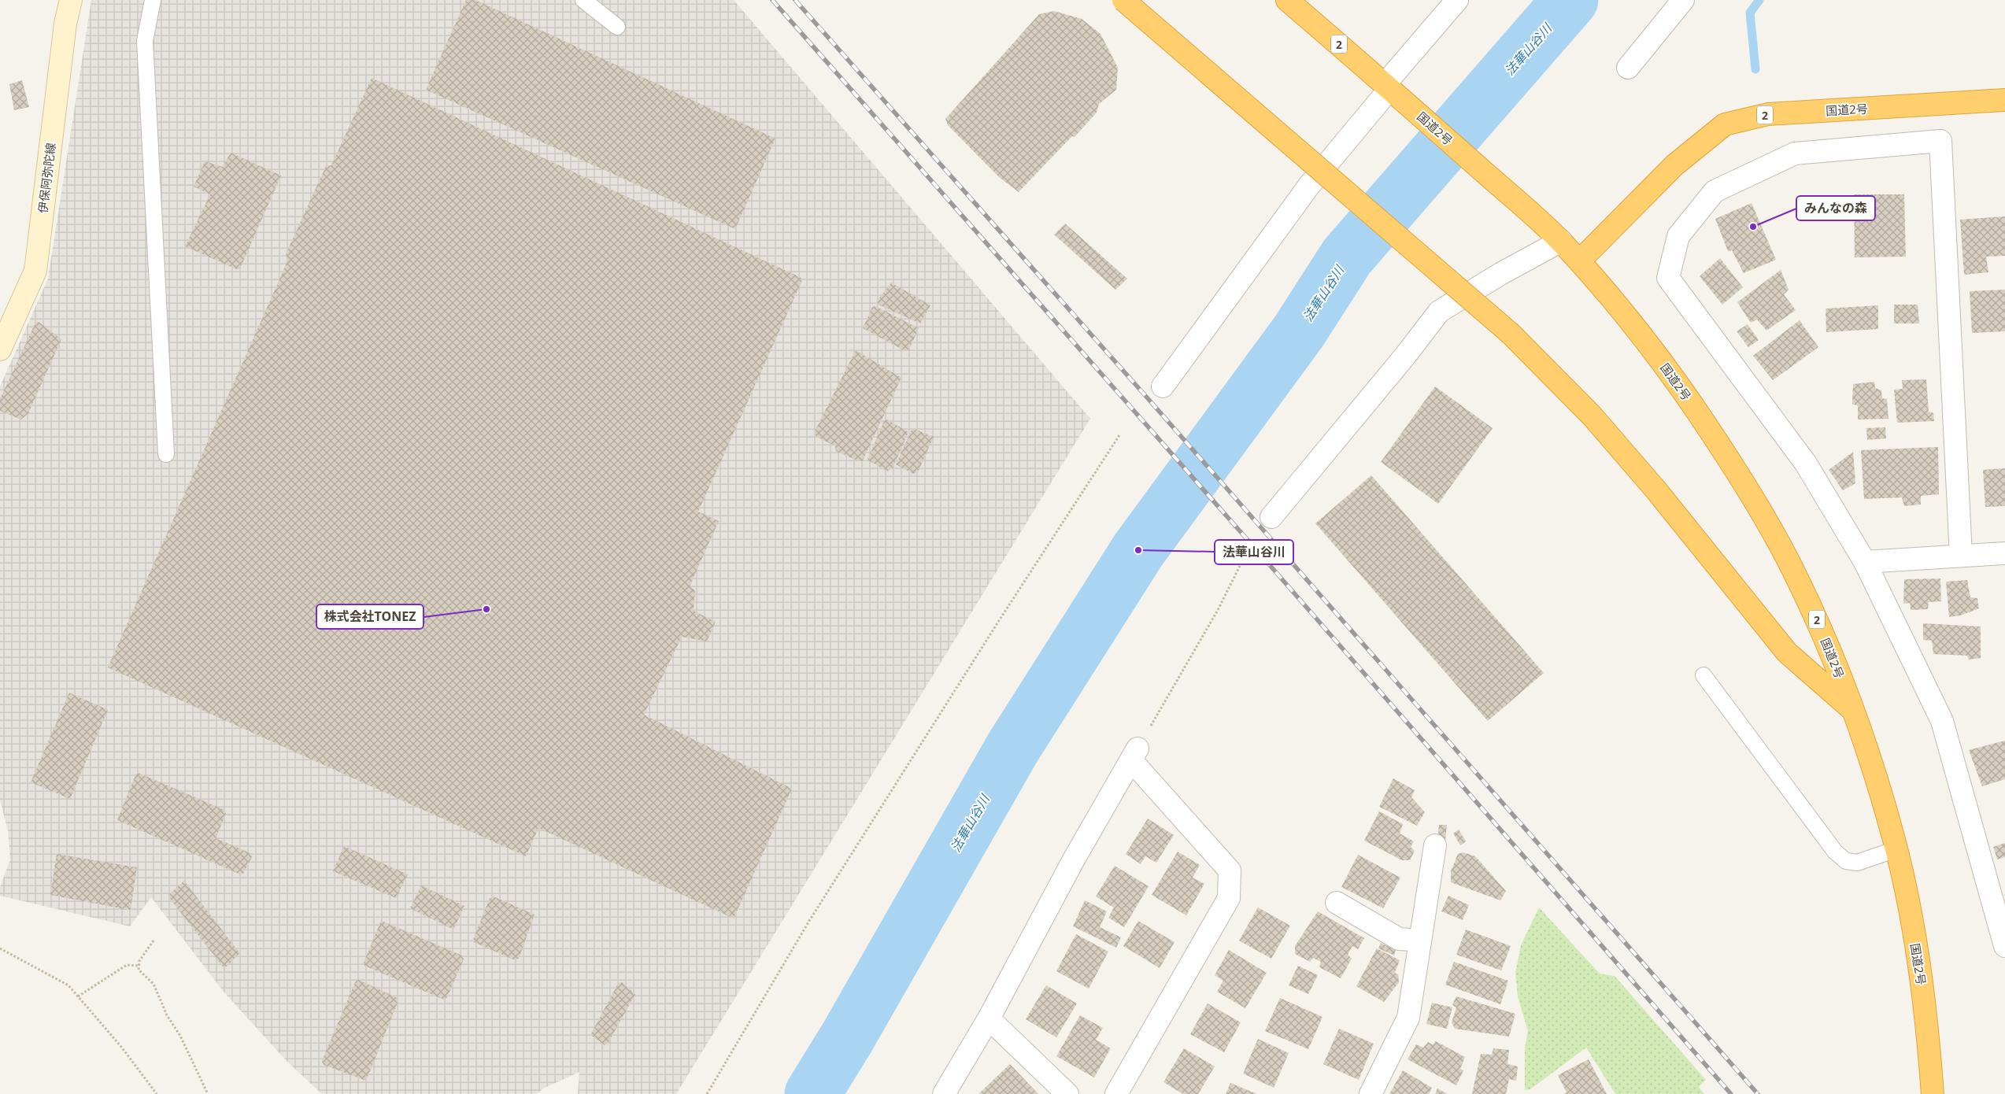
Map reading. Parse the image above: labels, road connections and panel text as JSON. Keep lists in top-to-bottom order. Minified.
{"streets":{"highway":["2","国道2号"],"main road":["伊保阿弥陀線"]},"water":["法華山谷川"],"places":["みんなの森","法華山谷川","株式会社TONEZ"]}
